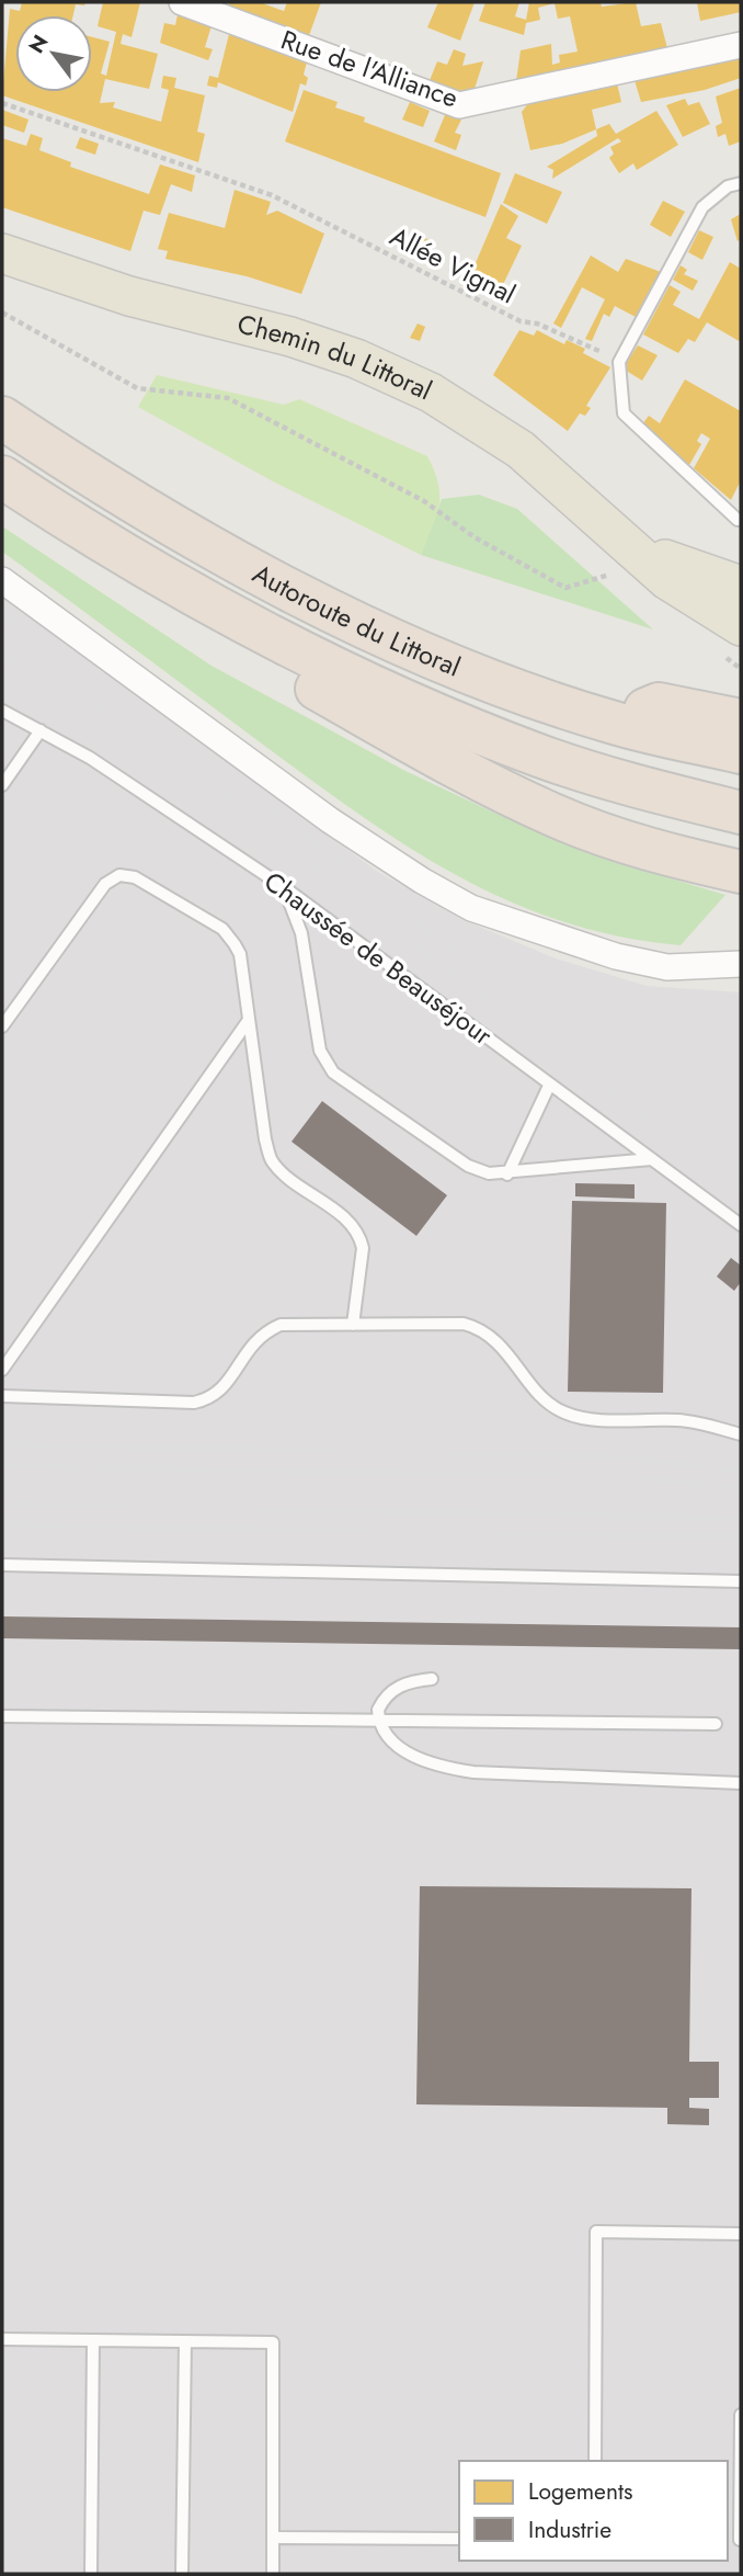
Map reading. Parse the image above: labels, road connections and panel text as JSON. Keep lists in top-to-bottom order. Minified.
{"streets":{"highway":["Autoroute du Littoral"],"main road":["Chemin du Littoral"],"street":["Rue de l'Alliance"],"lane":["Chaussée de Beauséjour"],"path":["Allée Vignal"]},"legend":["Logements","Industrie"],"north":"top left"}
